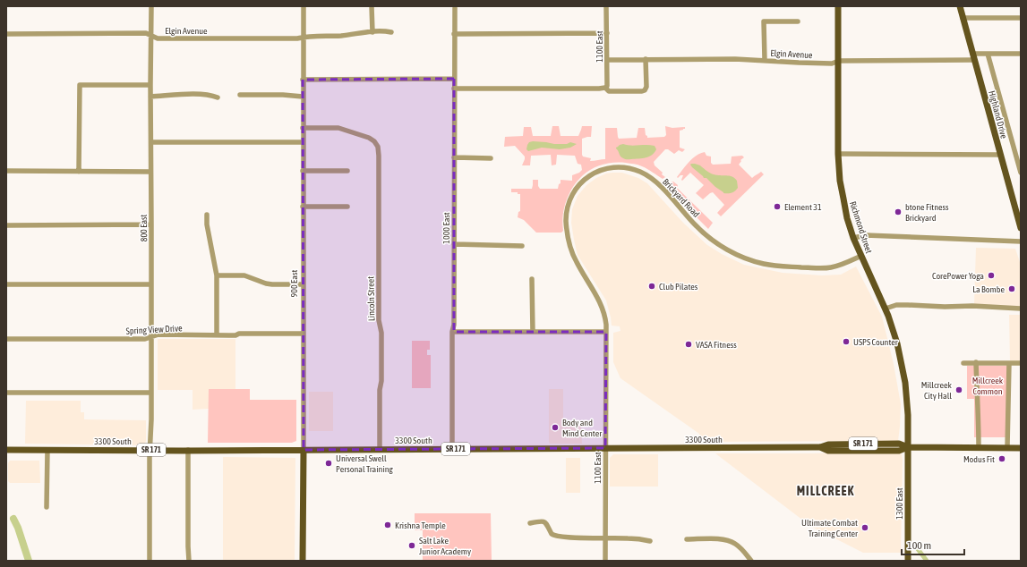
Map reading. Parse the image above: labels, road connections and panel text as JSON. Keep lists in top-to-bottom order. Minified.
{"streets":{"main road":["Highland Drive","Richmond Street","900 East","3300 South","SR 171","1300 East"],"street":["Elgin Avenue","1100 East","Brickyard Road","800 East","1000 East","Lincoln Street","Spring View Drive"]},"crossings":[["Elgin Avenue","1100 East"],["Elgin Avenue","Highland Drive"],["Elgin Avenue","Richmond Street"],["Elgin Avenue","800 East"],["Elgin Avenue","900 East"],["1100 East","Brickyard Road"],["1100 East","3300 South"],["Brickyard Road","Richmond Street"],["Richmond Street","3300 South"],["Richmond Street","1300 East"],["800 East","Spring View Drive"],["800 East","3300 South"],["1000 East","3300 South"],["900 East","Lincoln Street"],["900 East","Spring View Drive"],["900 East","3300 South"],["Lincoln Street","3300 South"],["3300 South","1300 East"]],"districts":["MILLCREEK"],"parks":["Millcreek Common"],"places":["Element 31","btone Fitness Brickyard","CorePower Yoga","Club Pilates","La Bombe","USPS Counter","VASA Fitness","Millcreek City Hall","Body and Mind Center","Modus Fit","Universal Swell Personal Training","Krishna Temple","Ultimate Combat Training Center","Salt Lake Junior Academy"],"scale_bar":"100 m"}
